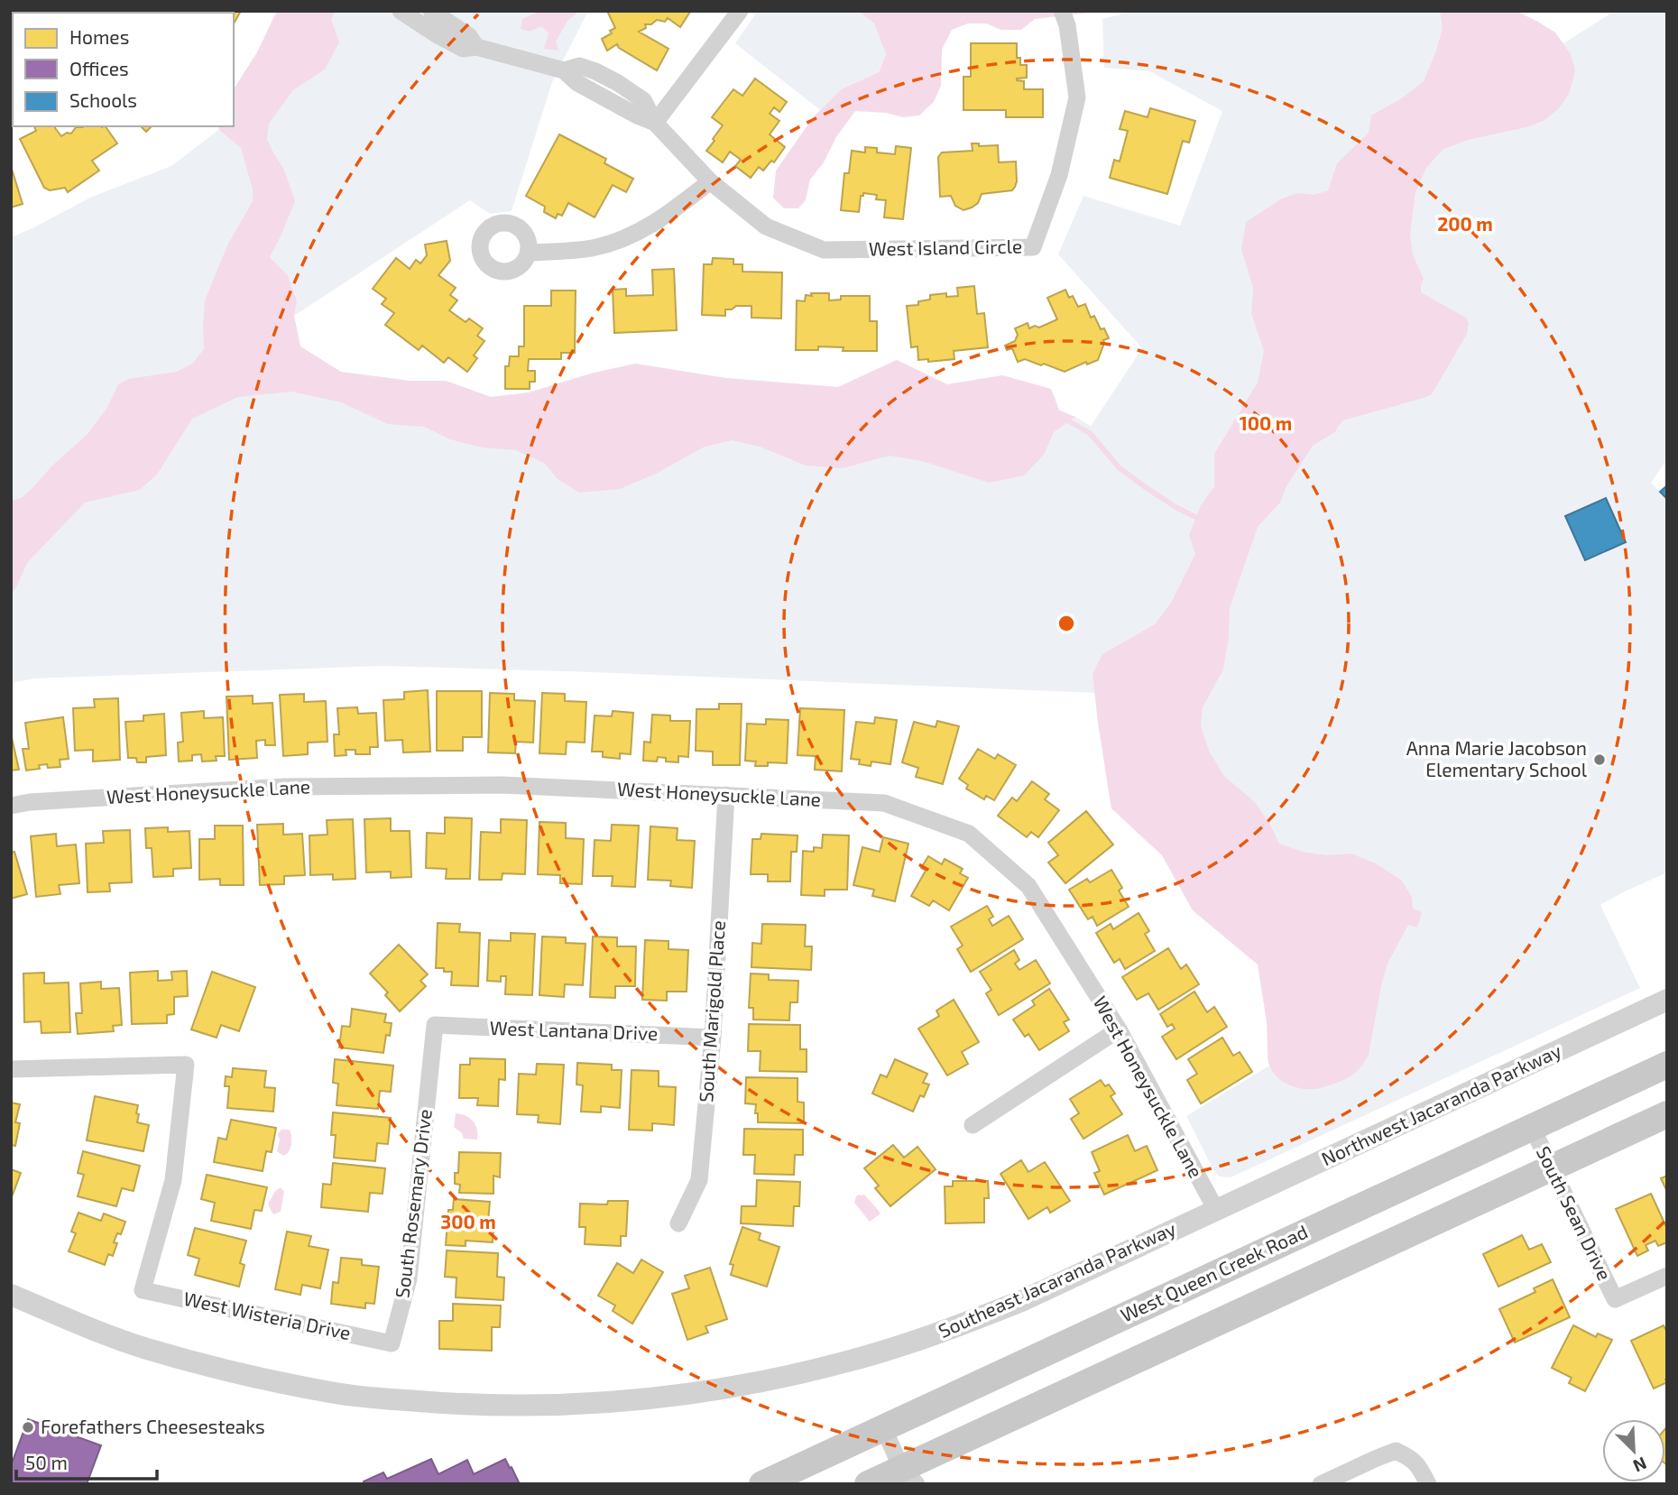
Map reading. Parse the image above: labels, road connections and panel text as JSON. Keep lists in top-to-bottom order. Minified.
{"streets":{"main road":["West Queen Creek Road"],"street":["West Island Circle","West Honeysuckle Lane","South Marigold Place","West Lantana Drive","Northwest Jacaranda Parkway","South Rosemary Drive","South Sean Drive","Southeast Jacaranda Parkway","West Wisteria Drive"]},"crossings":[["West Honeysuckle Lane","South Marigold Place"],["West Honeysuckle Lane","Northwest Jacaranda Parkway"],["West Honeysuckle Lane","Southeast Jacaranda Parkway"],["South Marigold Place","West Lantana Drive"],["West Lantana Drive","South Rosemary Drive"],["Northwest Jacaranda Parkway","Southeast Jacaranda Parkway"],["South Rosemary Drive","West Wisteria Drive"],["South Sean Drive","West Queen Creek Road"]],"places":["Anna Marie Jacobson Elementary School","Forefathers Cheesesteaks"],"legend":["Homes","Offices","Schools"],"scale_bar":"50 m","north":"bottom right","rings":["200 m","100 m","300 m"]}
